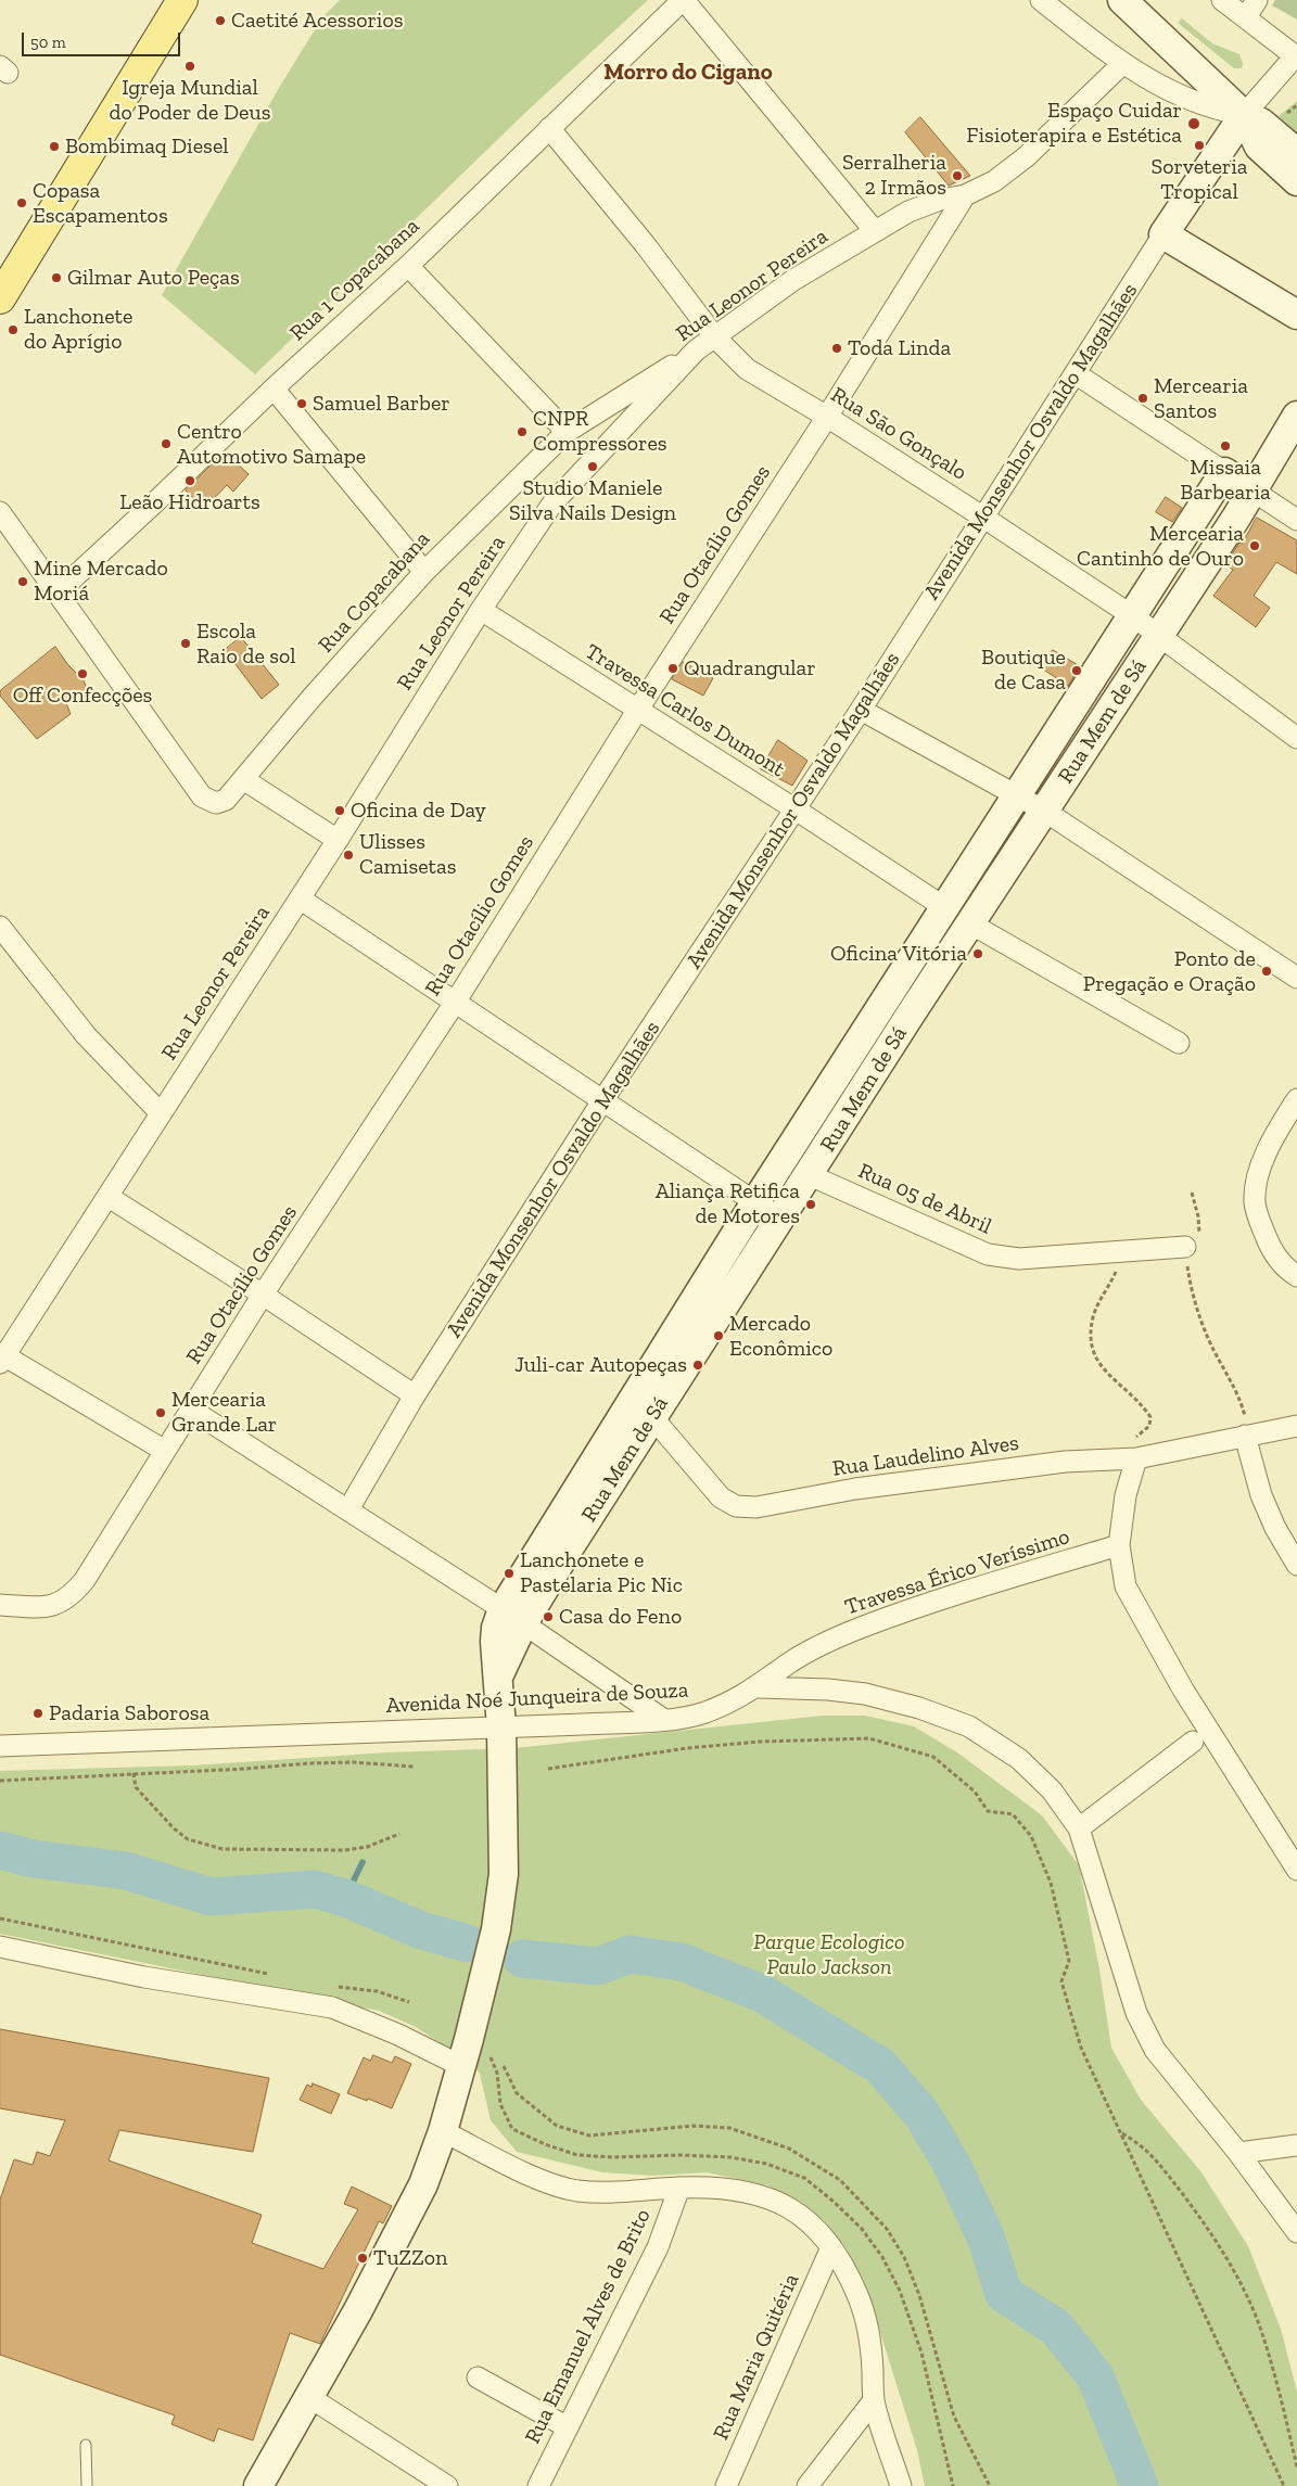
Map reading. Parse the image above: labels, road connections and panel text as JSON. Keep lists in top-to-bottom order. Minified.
{"streets":{"street":["Rua 1 Copacabana","Rua Leonor Pereira","Rua São Gonçalo","Avenida Monsenhor Osvaldo Magalhães","Rua Otacílio Gomes","Rua Copacabana","Travessa Carlos Dumont","Rua Mem de Sá","Rua 05 de Abril","Rua Laudelino Alves","Travessa Érico Veríssimo","Avenida Noé Junqueira de Souza","Rua Emanuel Alves de Brito","Rua Maria Quitéria"]},"crossings":[["Rua 1 Copacabana","Rua São Gonçalo"],["Rua 1 Copacabana","Rua Copacabana"],["Rua Leonor Pereira","Rua São Gonçalo"],["Rua Leonor Pereira","Rua Otacílio Gomes"],["Rua Leonor Pereira","Rua Copacabana"],["Rua Leonor Pereira","Travessa Carlos Dumont"],["Rua São Gonçalo","Avenida Monsenhor Osvaldo Magalhães"],["Rua São Gonçalo","Rua Otacílio Gomes"],["Rua São Gonçalo","Rua Mem de Sá"],["Avenida Monsenhor Osvaldo Magalhães","Travessa Carlos Dumont"],["Rua Otacílio Gomes","Travessa Carlos Dumont"],["Travessa Carlos Dumont","Rua Mem de Sá"],["Rua Mem de Sá","Rua 05 de Abril"],["Rua Mem de Sá","Rua Laudelino Alves"],["Rua Mem de Sá","Avenida Noé Junqueira de Souza"],["Travessa Érico Veríssimo","Avenida Noé Junqueira de Souza"]],"districts":["Morro do Cigano"],"parks":["Parque Ecologico Paulo Jackson"],"places":["Caetité Acessorios","Igreja Mundial do Poder de Deus","Espaço Cuidar Fisioterapira e Estética","Sorveteria Tropical","Bombimaq Diesel","Serralheria 2 Irmãos","Copasa Escapamentos","Gilmar Auto Peças","Lanchonete do Aprígio","Toda Linda","Mercearia Santos","Samuel Barber","CNPR Compressores","Centro Automotivo Samape","Missaia Barbearia","Studio Maniele Silva Nails Design","Leão Hidroarts","Mercearia Cantinho de Ouro","Mine Mercado Moriá","Escola Raio de sol","Quadrangular","Boutique de Casa","Off Confecções","Oficina de Day","Ulisses Camisetas","Oficina Vitória","Ponto de Pregação e Oração","Aliança Retifica de Motores","Mercado Econômico","Juli-car Autopeças","Mercearia Grande Lar","Lanchonete e Pastelaria Pic Nic","Casa do Feno","Padaria Saborosa","TuZZon"],"scale_bar":"50 m"}
